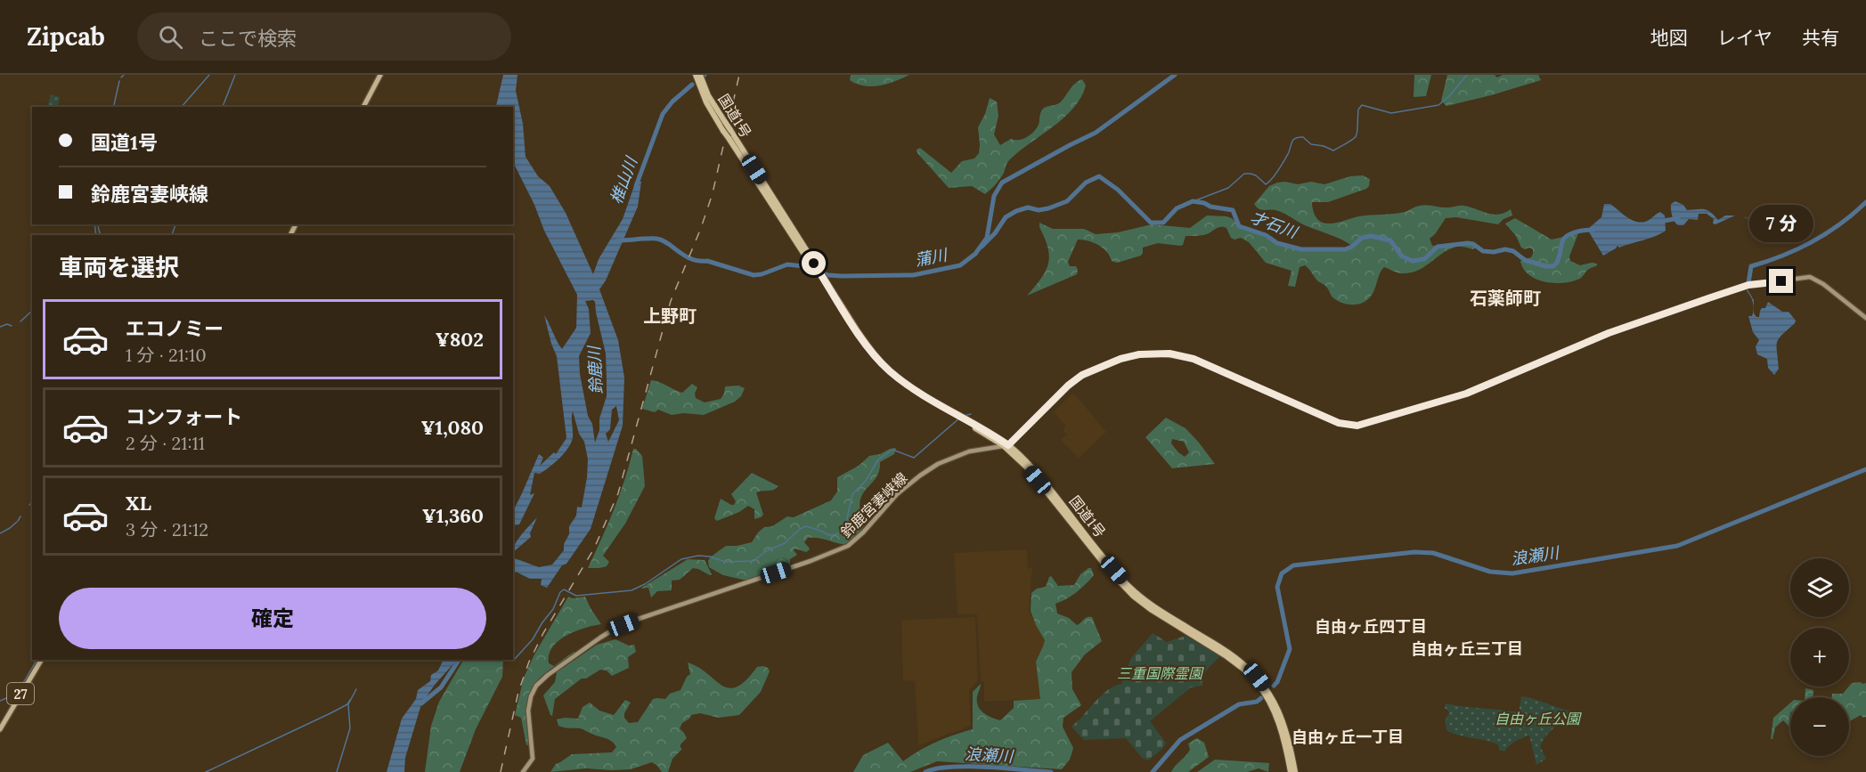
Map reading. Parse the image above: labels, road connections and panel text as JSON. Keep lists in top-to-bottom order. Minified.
{"streets":{"highway":["国道1号"],"main road":["鈴鹿宮妻峡線","27"]},"crossings":[["国道1号","鈴鹿宮妻峡線"]],"districts":["石薬師町","上野町","自由ヶ丘四丁目","自由ヶ丘三丁目","自由ヶ丘一丁目"],"water":["椎山川","才石川","蒲川","鈴鹿川","浪瀬川"],"parks":["三重国際霊園","自由ヶ丘公園"],"page":{"header":"Zipcab","search":"ここで検索","nav":["地図","レイヤ","共有"],"banner":["国道1号","鈴鹿宮妻峡線"],"bubble":"7 分","heading":"車両を選択","list":[{"name":"エコノミー","note":"1 分 · 21:10","value":"¥802"},{"name":"コンフォート","note":"2 分 · 21:11","value":"¥1,080"},{"name":"XL","note":"3 分 · 21:12","value":"¥1,360"}],"map_buttons":["+","−"],"buttons":"確定"}}
